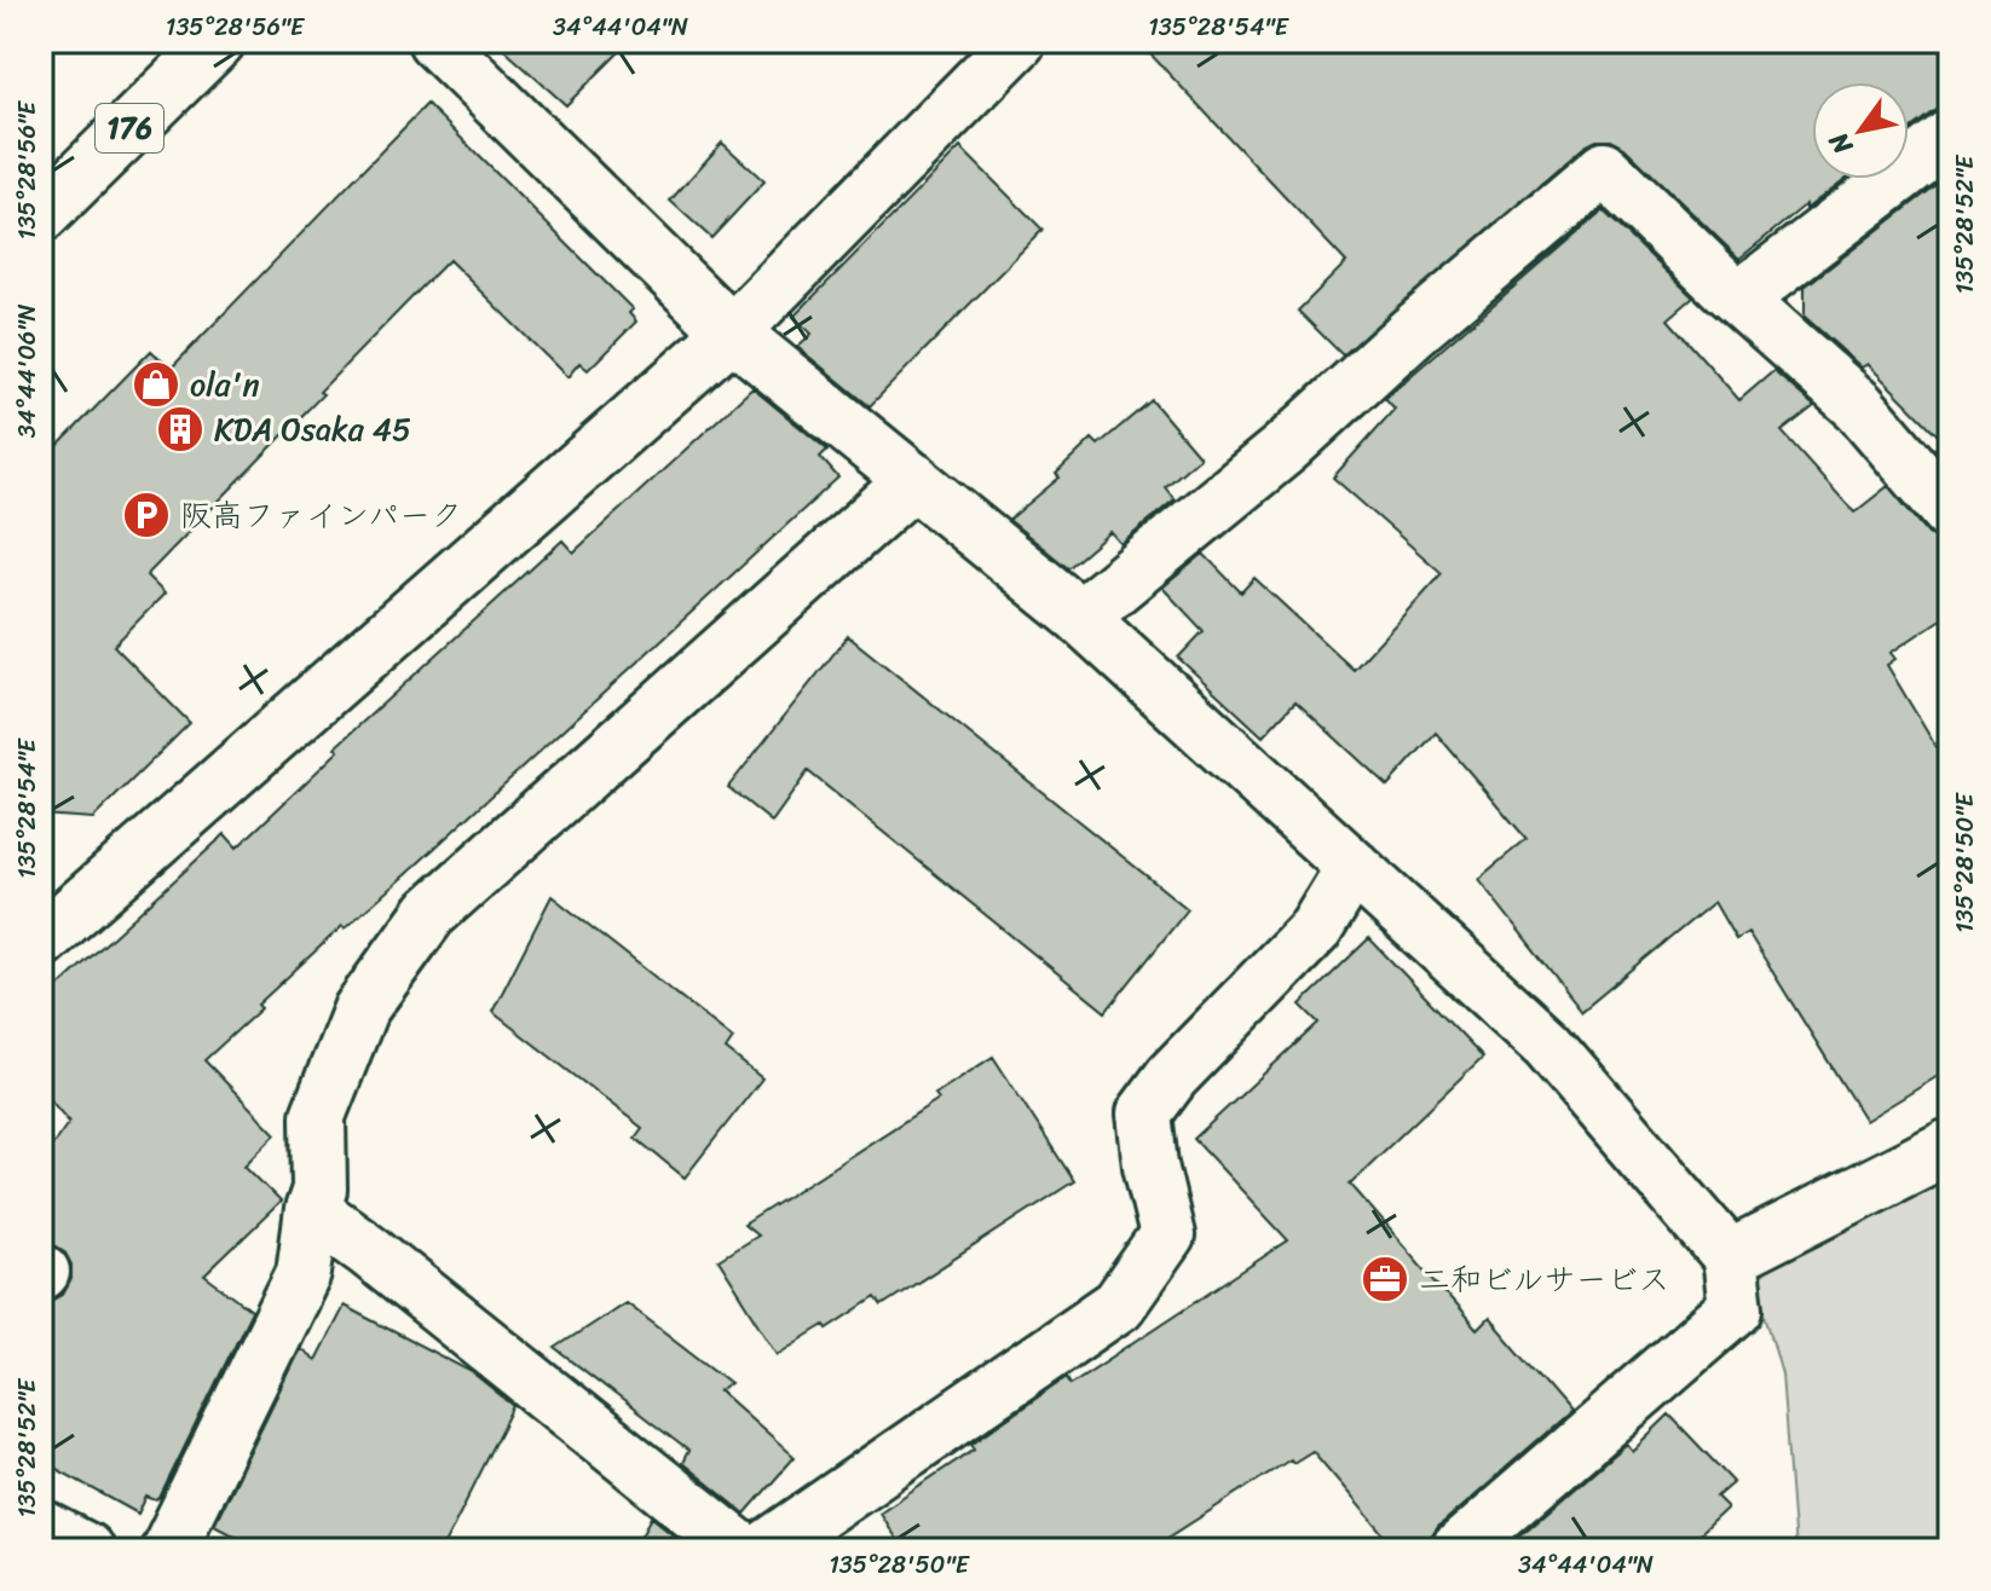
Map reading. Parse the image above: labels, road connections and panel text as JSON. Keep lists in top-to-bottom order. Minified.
{"streets":{"main road":["176"]},"places":{"shop":["ola'n"],"building":["KDA Osaka 45"],"parking":["阪高ファインパーク"],"office":["二和ビルサービス"]},"north":"bottom left","coordinates":["135°28'56\"E","34°44'04\"N","135°28'54\"E","135°28'52\"E","34°44'06\"N","135°28'50\"E"]}
